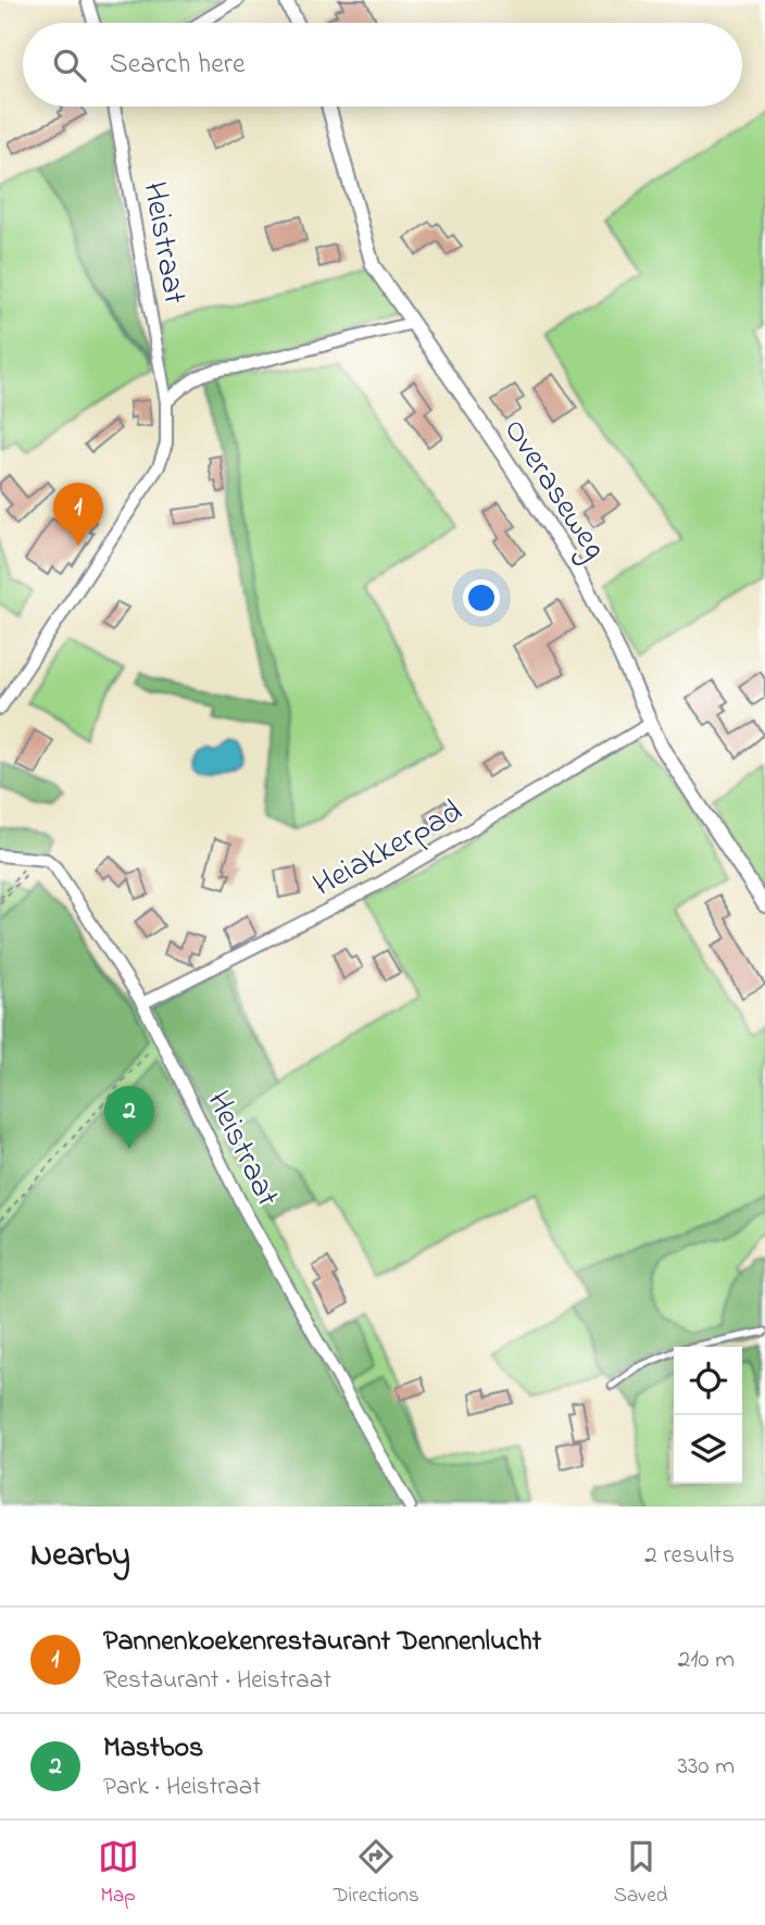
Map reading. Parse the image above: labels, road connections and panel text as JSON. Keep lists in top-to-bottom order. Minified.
{"streets":{"street":["Heistraat","Overaseweg","Heiakkerpad"]},"crossings":[["Heistraat","Heiakkerpad"],["Overaseweg","Heiakkerpad"]],"page":{"search":"Search here","pins":["1","2"],"heading":["Nearby","2 results"],"list":[{"mark":"1","name":"Pannenkoekenrestaurant Dennenlucht","note":"Restaurant · Heistraat","value":"210 m"},{"mark":"2","name":"Mastbos","note":"Park · Heistraat","value":"330 m"}],"nav":["Map","Directions","Saved"]}}
